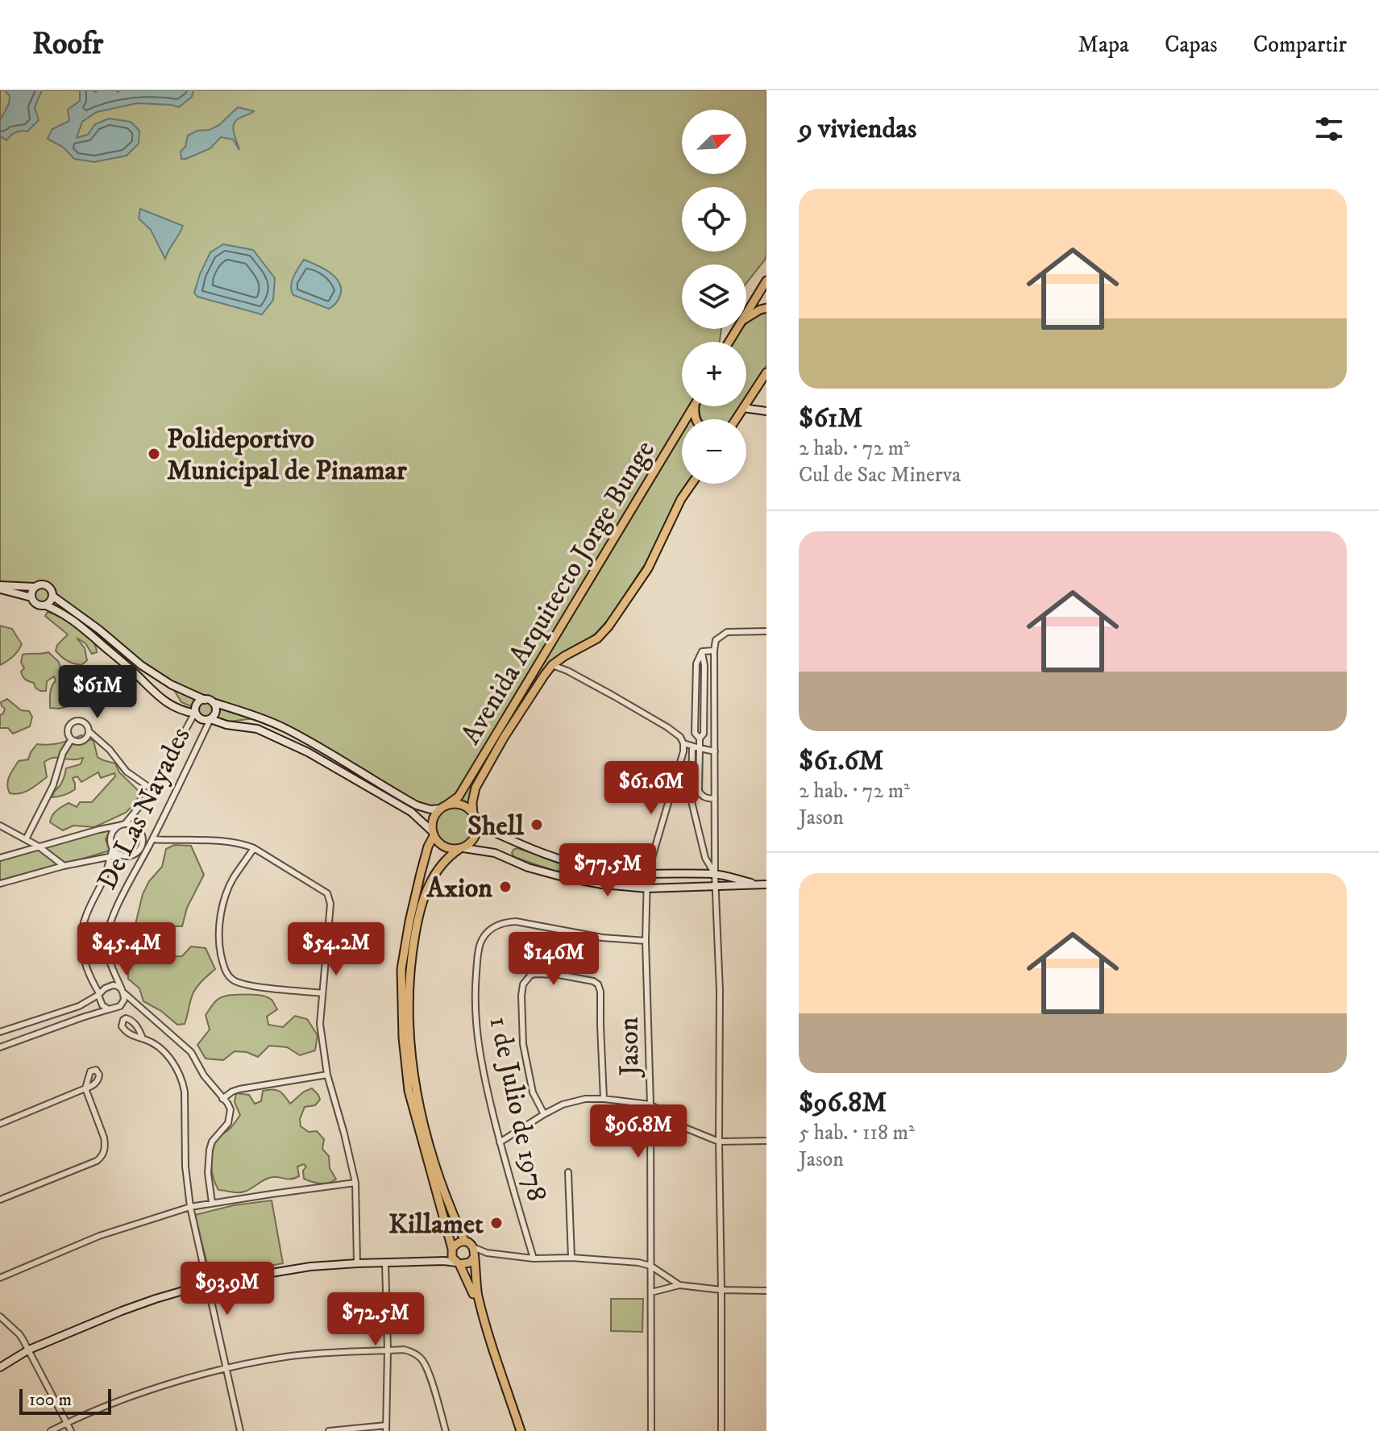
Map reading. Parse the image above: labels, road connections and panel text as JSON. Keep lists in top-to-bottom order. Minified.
{"streets":{"main road":["Avenida Arquitecto Jorge Bunge"],"street":["De Las Nayades","Jason","1 de Julio de 1978"]},"crossings":[["Avenida Arquitecto Jorge Bunge","Jason"],["Jason","1 de Julio de 1978"]],"places":["Polideportivo Municipal de Pinamar","Shell","Axion","Killamet"],"scale_bar":"100 m","north":"top right","page":{"header":"Roofr","nav":["Mapa","Capas","Compartir"],"heading":"9 viviendas","map_buttons":["+","−"],"list":[{"name":"$61M","note":"2 hab. · 72 m² · Cul de Sac Minerva"},{"name":"$61.6M","note":"2 hab. · 72 m² · Jason"},{"name":"$96.8M","note":"5 hab. · 118 m² · Jason"}],"price":["$61M","$61.6M","$77.5M","$45.4M","$54.2M","$146M","$96.8M","$93.9M","$72.5M"],"scale":"100 m"}}
